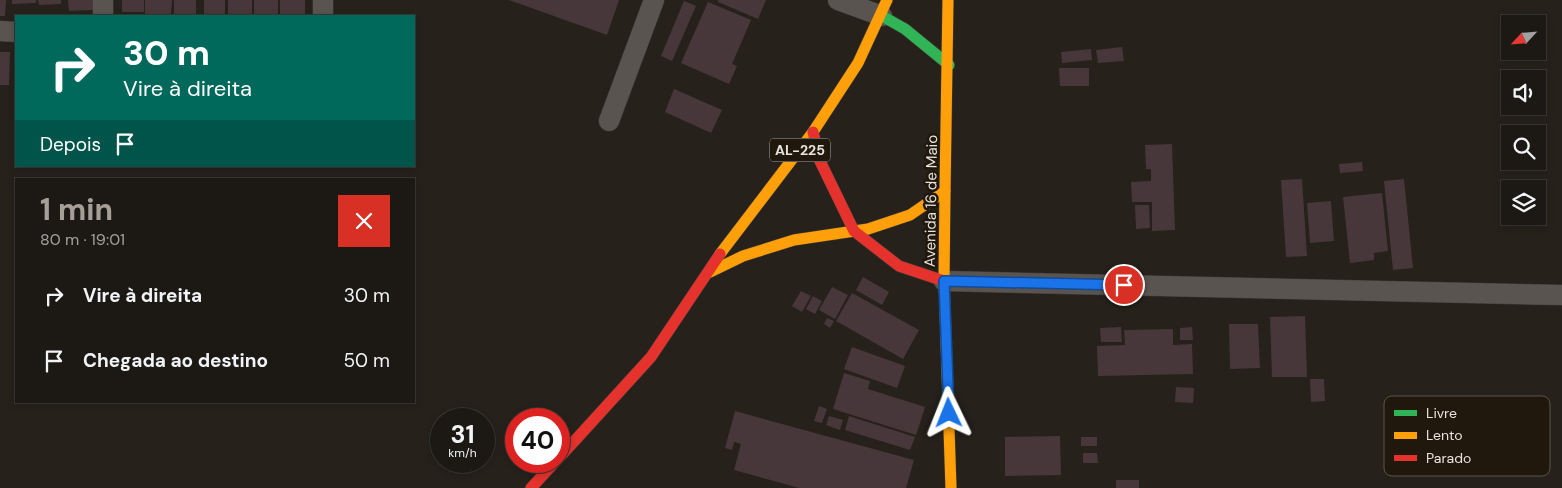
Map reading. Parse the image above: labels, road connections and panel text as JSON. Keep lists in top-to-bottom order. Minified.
{"streets":{"main road":["AL-225","Avenida 16 de Maio"]},"legend":["Livre","Lento","Parado"],"north":"bottom left","page":{"turn":["30 m","Vire à direita"],"then":"Depois","heading":["1 min","80 m · 19:01"],"list":[{"name":"Vire à direita","value":"30 m"},{"name":"Chegada ao destino","value":"50 m"}],"speed":"31 km/h","limit":"40"}}
